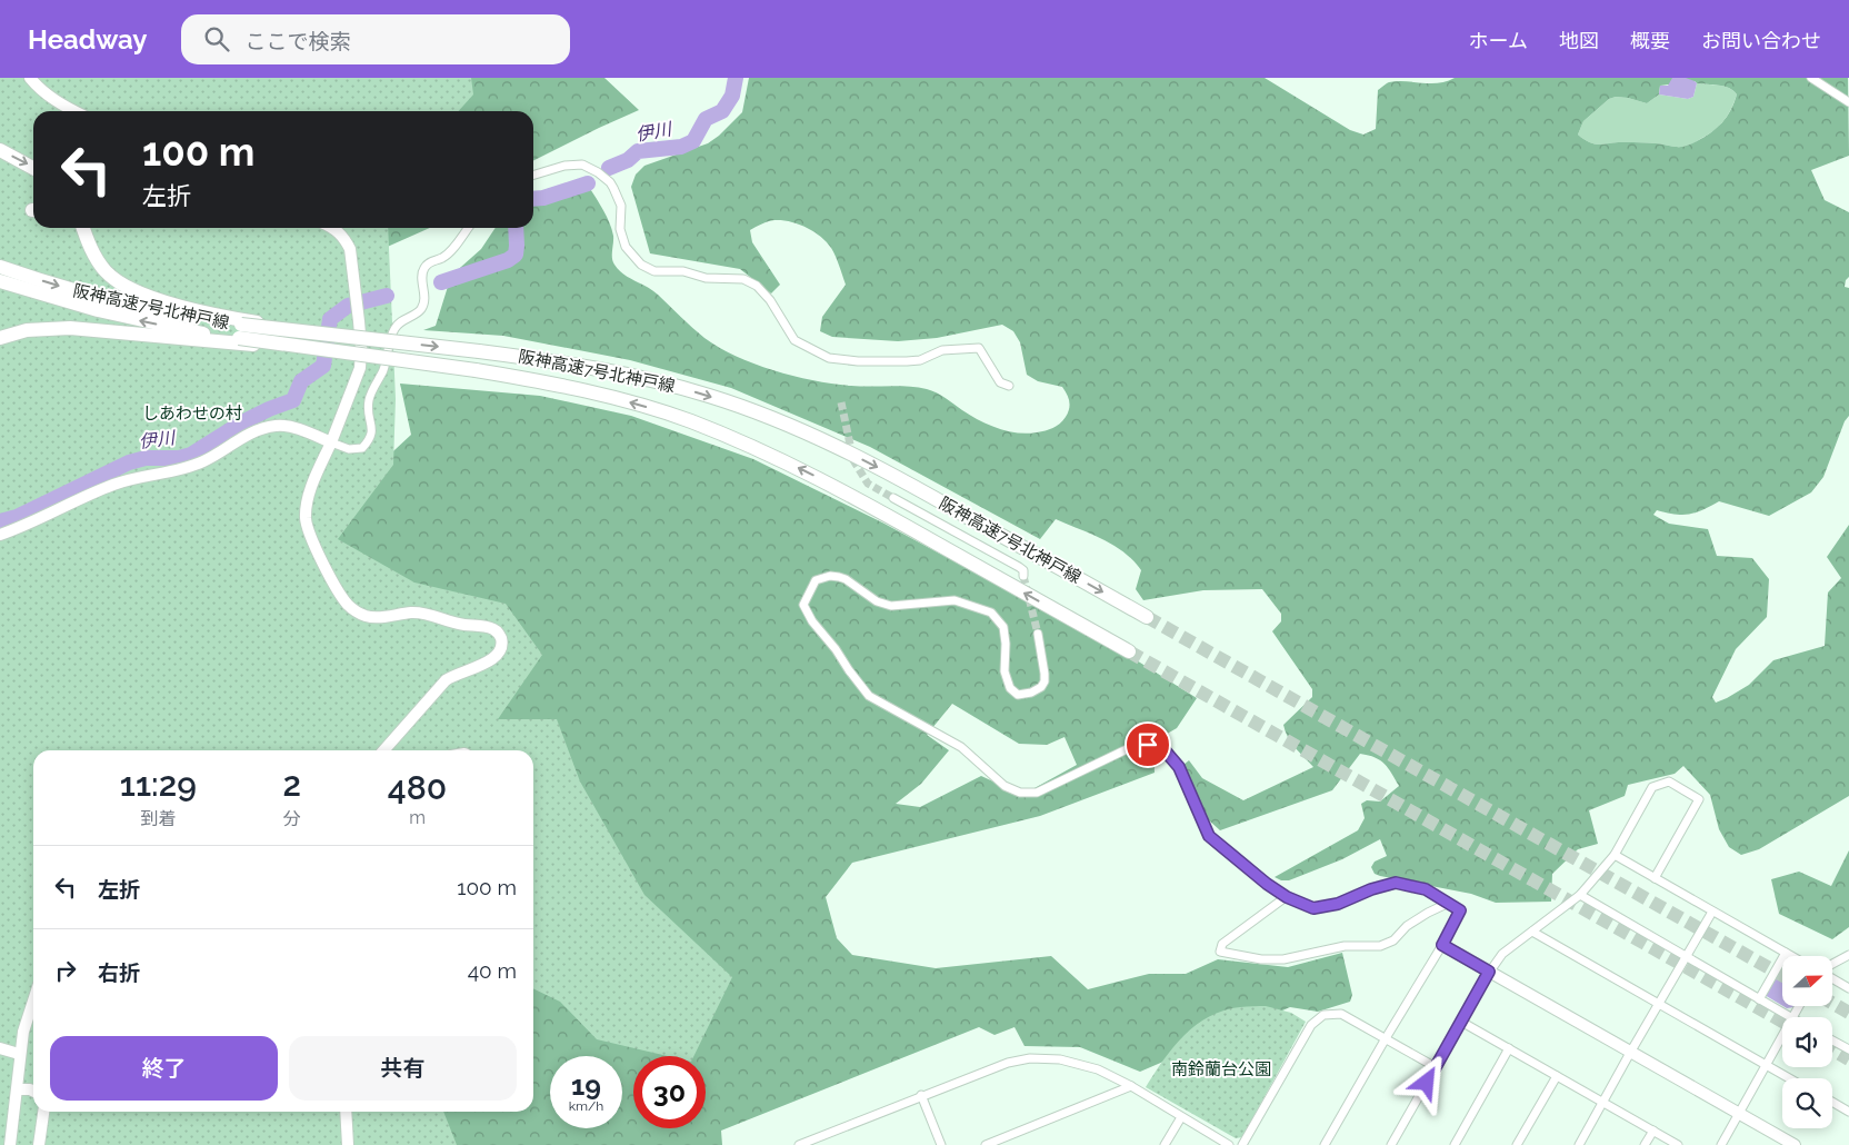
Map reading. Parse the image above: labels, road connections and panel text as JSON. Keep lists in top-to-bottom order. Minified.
{"streets":{"highway":["阪神高速7号北神戸線"]},"water":["伊川"],"parks":["しあわせの村","南鈴蘭台公園"],"north":"right","page":{"header":"Headway","search":"ここで検索","nav":["ホーム","地図","概要","お問い合わせ"],"turn":["100 m","左折"],"eta":["11:29","到着","2","分","480","m"],"list":[{"name":"左折","value":"100 m"},{"name":"右折","value":"40 m"}],"buttons":["終了","共有"],"speed":"19 km/h","limit":"30"}}
